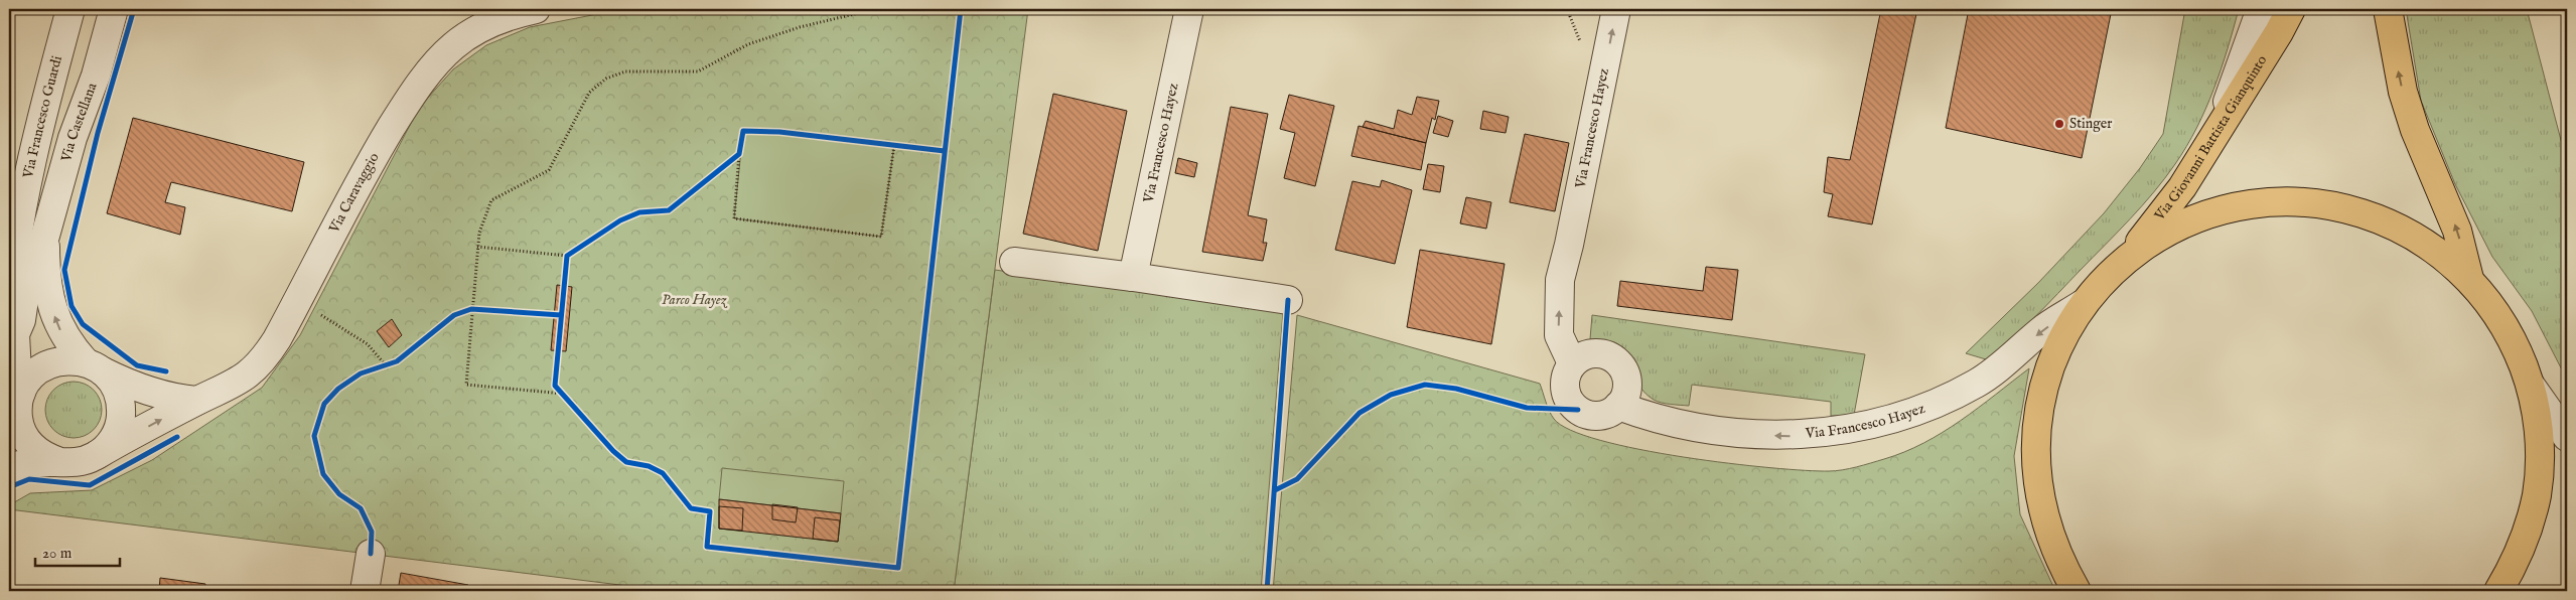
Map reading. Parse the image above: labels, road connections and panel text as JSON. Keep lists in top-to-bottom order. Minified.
{"streets":{"main road":["Via Giovanni Battista Gianquinto"],"street":["Via Francesco Guardi","Via Castellana","Via Francesco Hayez","Via Caravaggio"]},"crossings":[["Via Castellana","Via Caravaggio"]],"parks":["Parco Hayez"],"places":["Stinger"],"scale_bar":"20 m"}
